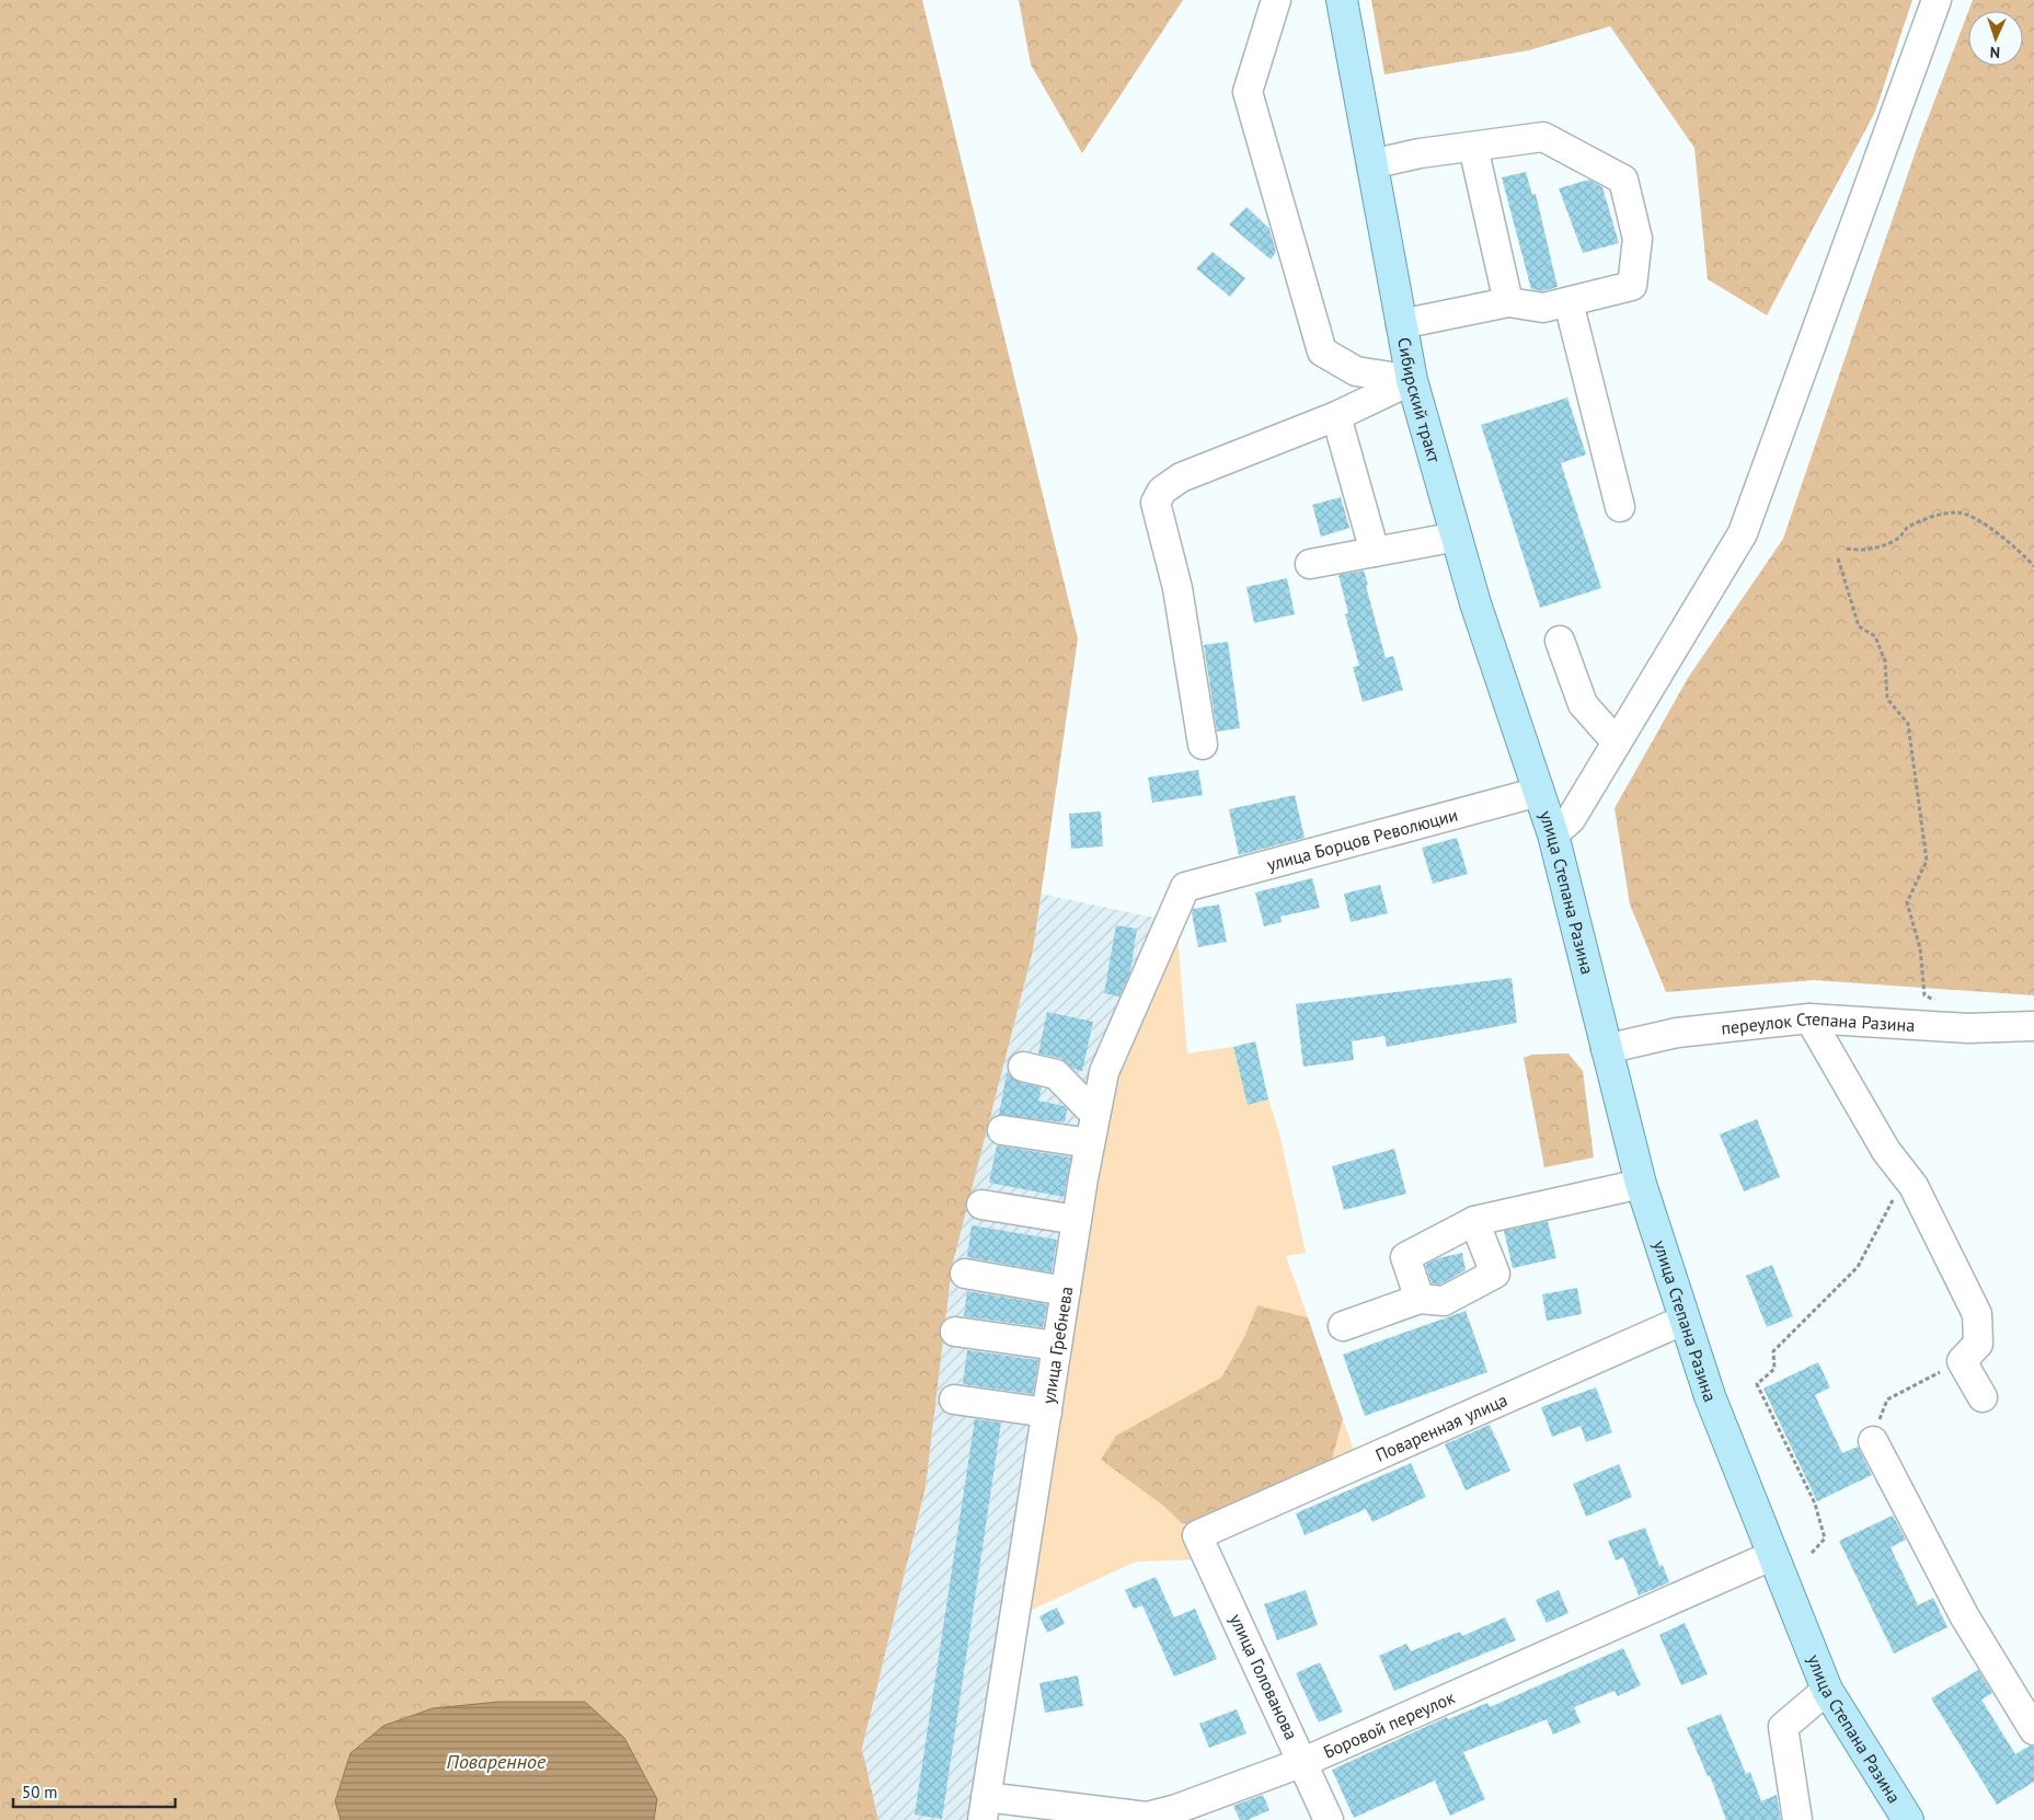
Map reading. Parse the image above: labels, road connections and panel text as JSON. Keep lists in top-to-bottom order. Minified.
{"streets":{"main road":["Сибирский тракт","улица Степана Разина"],"street":["улица Борцов Революции","переулок Степана Разина","улица Гребнева","Поваренная улица","улица Голованова","Боровой переулок"]},"crossings":[["Сибирский тракт","улица Борцов Революции"],["Сибирский тракт","улица Степана Разина"],["улица Борцов Революции","улица Степана Разина"],["улица Борцов Революции","улица Гребнева"],["улица Степана Разина","переулок Степана Разина"],["улица Степана Разина","Поваренная улица"],["улица Степана Разина","Боровой переулок"],["улица Гребнева","Боровой переулок"],["Поваренная улица","улица Голованова"],["улица Голованова","Боровой переулок"]],"water":["Поваренное"],"scale_bar":"50 m","north":"bottom"}
